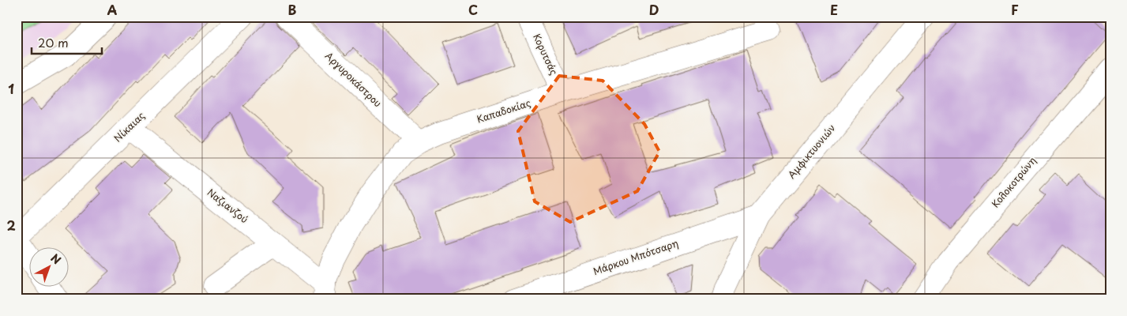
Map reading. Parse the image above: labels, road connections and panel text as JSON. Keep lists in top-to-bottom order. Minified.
{"streets":{"street":["Κορυτσάς","Αργυροκάστρου","Καπαδοκίας","Νίκαιας","Αμφικτυονιών","Κολοκοτρώνη","Ναζιανζού","Μάρκου Μπότσαρη"]},"crossings":[["Κορυτσάς","Καπαδοκίας"],["Αργυροκάστρου","Καπαδοκίας"],["Καπαδοκίας","Ναζιανζού"],["Νίκαιας","Ναζιανζού"],["Αμφικτυονιών","Μάρκου Μπότσαρη"]],"scale_bar":"20 m","north":"top right","grid":{"columns":["A","B","C","D","E","F"],"rows":["1","2"]}}
